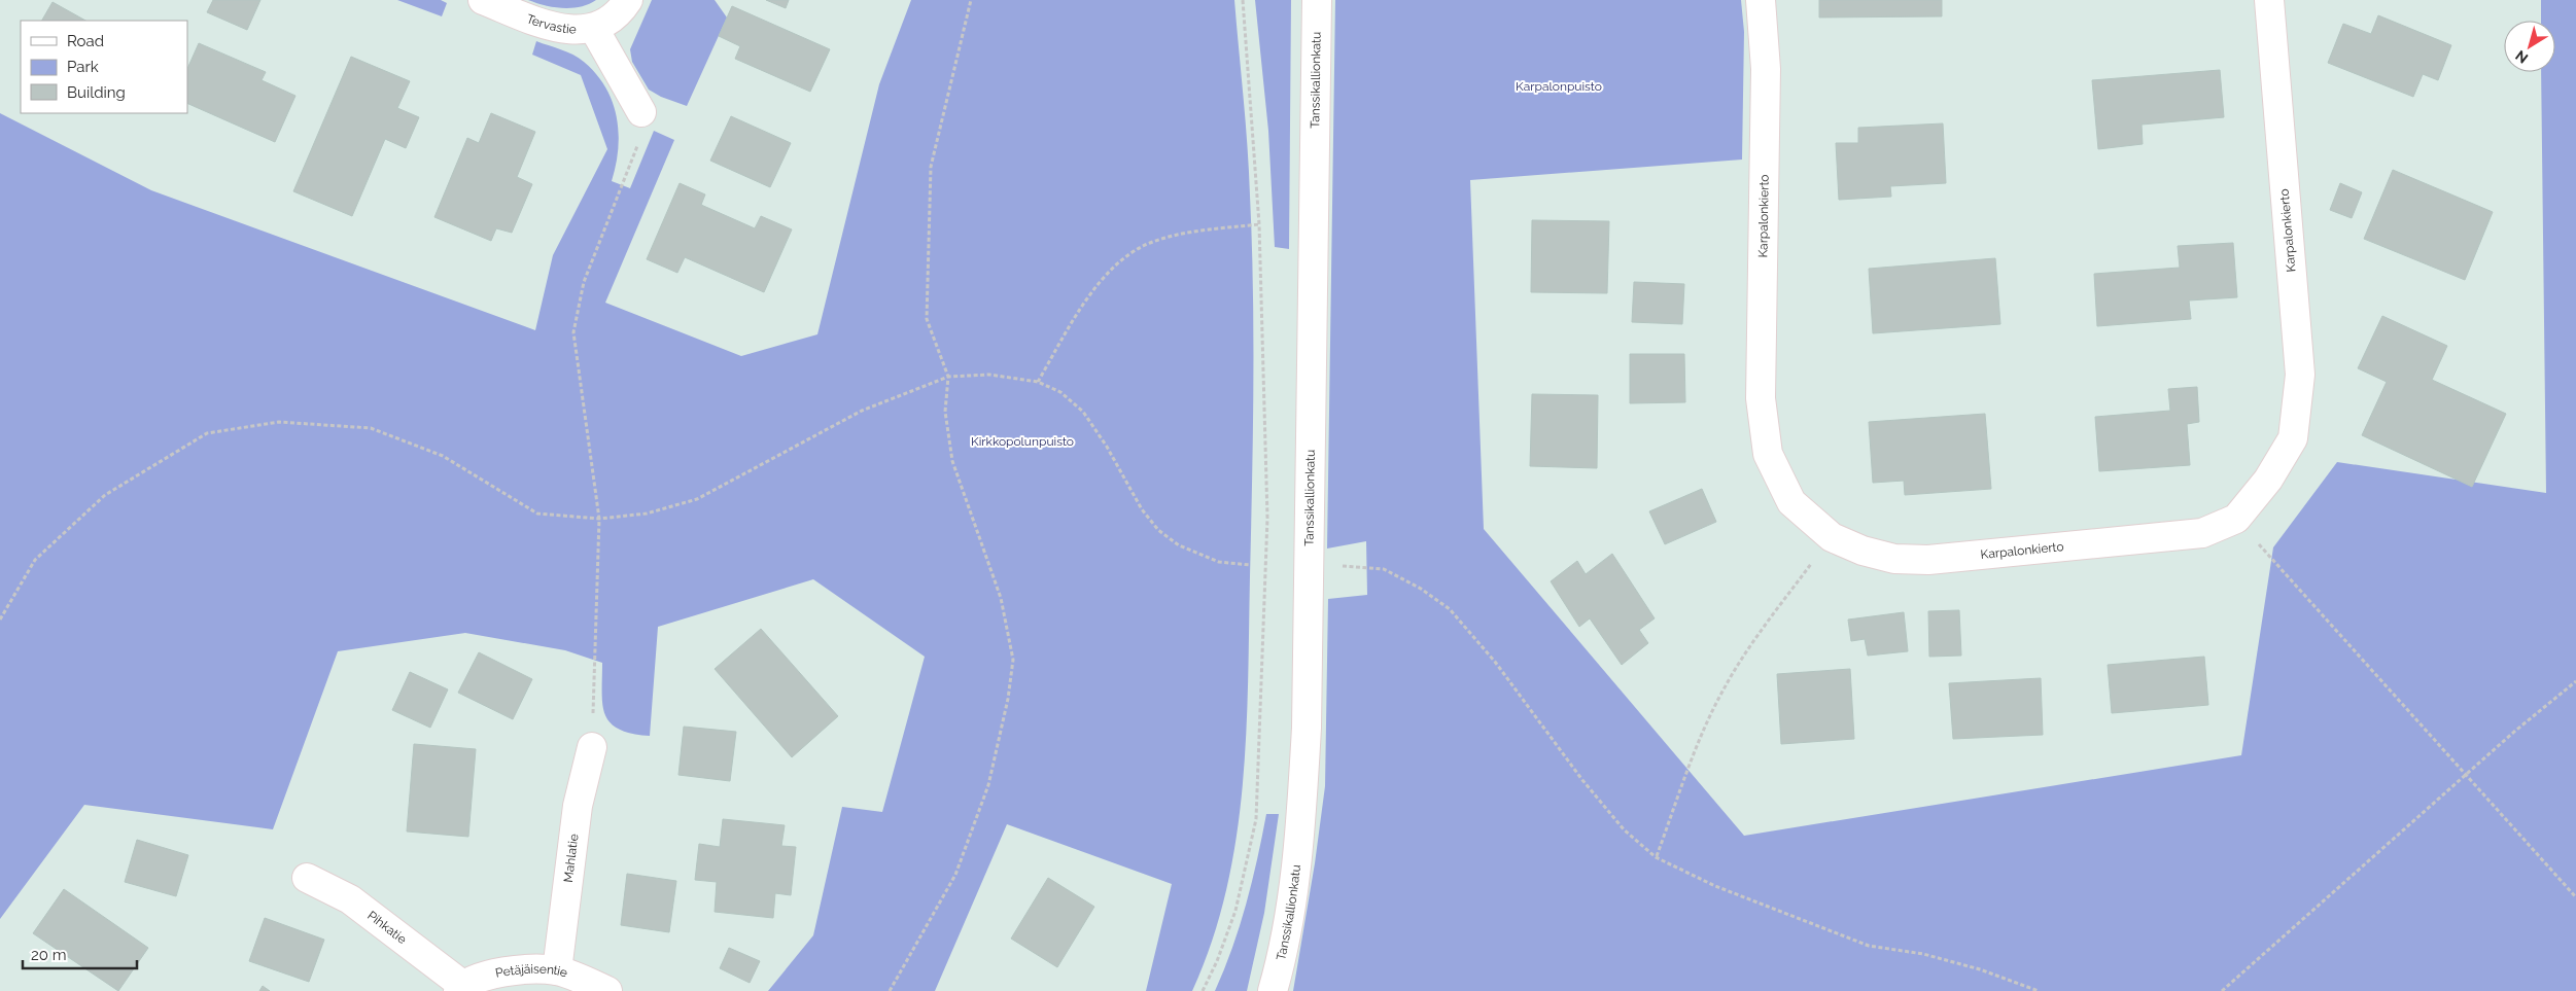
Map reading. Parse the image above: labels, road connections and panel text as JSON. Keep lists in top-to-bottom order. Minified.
{"streets":{"street":["Tervastie","Tanssikallionkatu","Karpalonkierto","Mahlatie","Pihkatie","Petäjäisentie"]},"crossings":[["Mahlatie","Petäjäisentie"],["Pihkatie","Petäjäisentie"]],"parks":["Karpalonpuisto","Kirkkopolunpuisto"],"legend":["Road","Park","Building"],"scale_bar":"20 m","north":"bottom left"}
